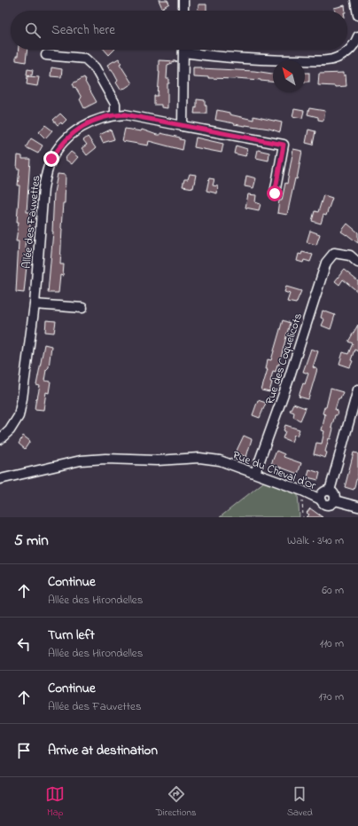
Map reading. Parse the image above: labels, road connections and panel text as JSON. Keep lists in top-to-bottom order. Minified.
{"streets":{"street":["Allée des Fauvettes","Rue des Coquelicots","Rue du Cheval d'Or"]},"crossings":[["Rue des Coquelicots","Rue du Cheval d'Or"]],"north":"top left","page":{"search":"Search here","heading":["5 min","Walk · 340 m"],"list":[["Continue","Allée des Hirondelles","60 m"],["Turn left","Allée des Hirondelles","110 m"],["Continue","Allée des Fauvettes","170 m"],"Arrive at destination"],"nav":["Map","Directions","Saved"]}}
